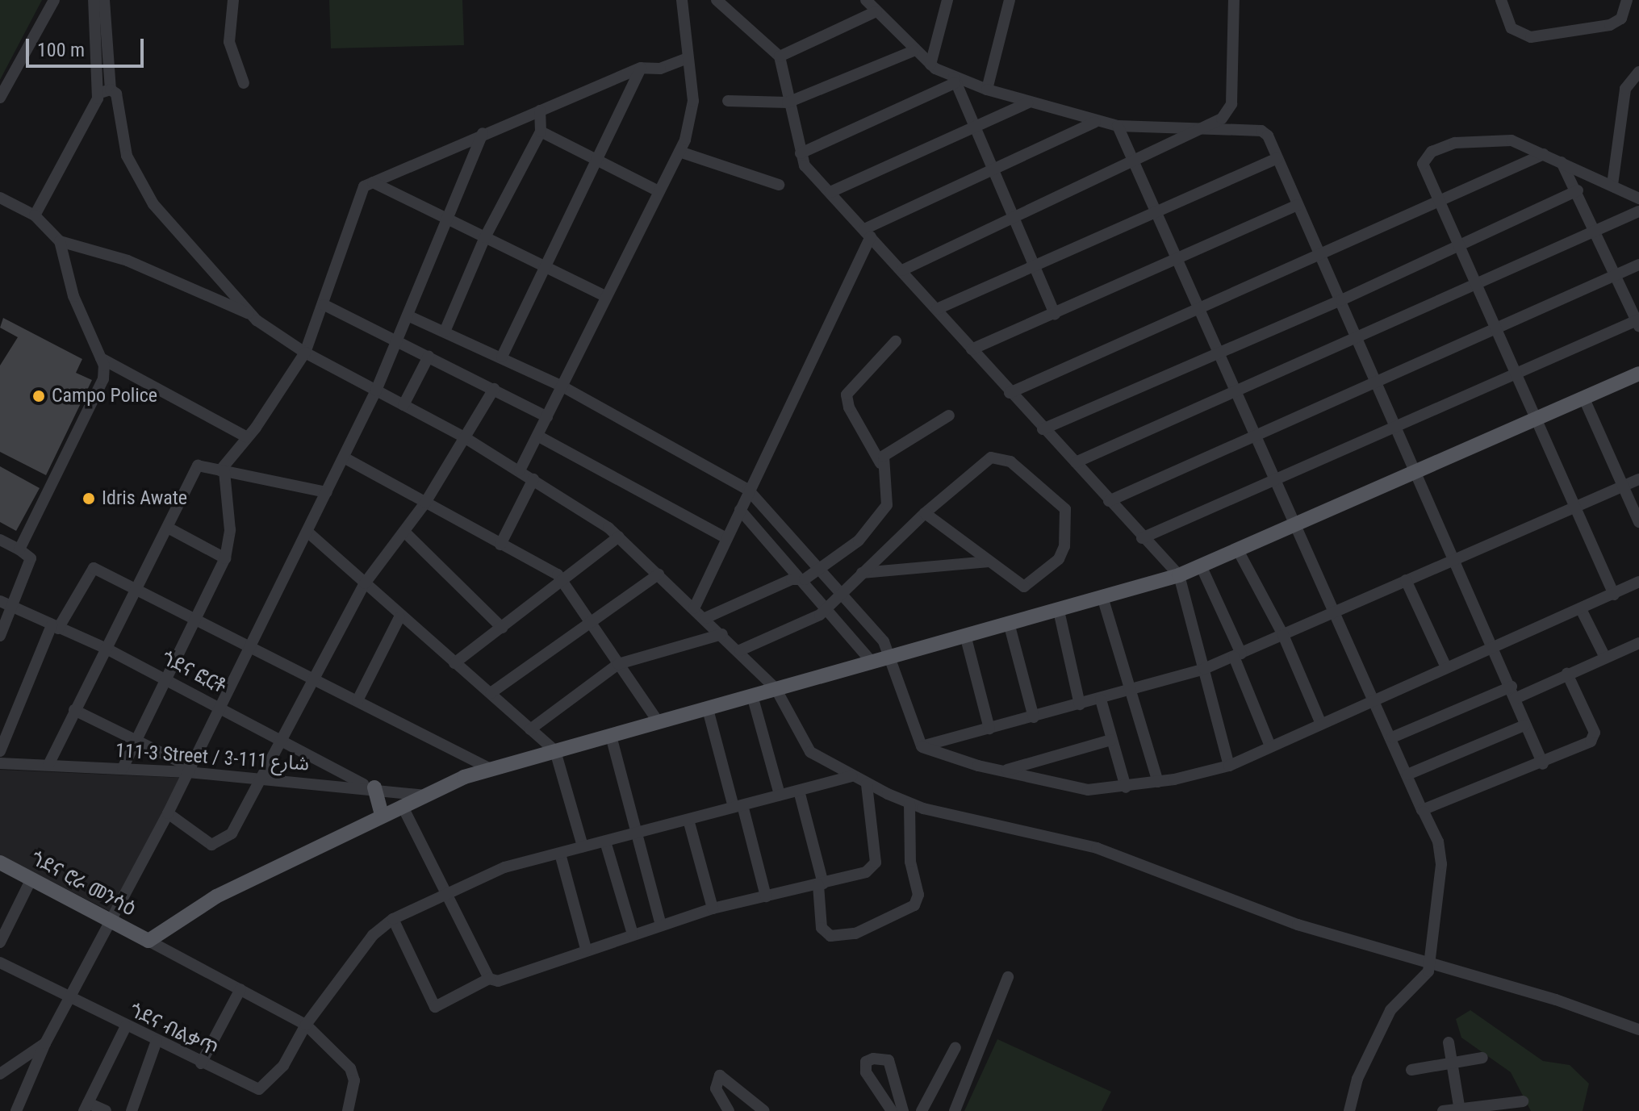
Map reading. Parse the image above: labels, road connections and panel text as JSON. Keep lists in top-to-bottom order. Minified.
{"streets":{"main road":["ጎደና ሮራ መንሳዕ"],"street":["ጎደና ፎርቶ","111-3 Street / شارع 111-3","ጎደና ብልቃጥ"]},"crossings":[["ጎደና ፎርቶ","111-3 Street / شارع 111-3"]],"places":["Campo Police","Idris Awate"],"scale_bar":"100 m"}
